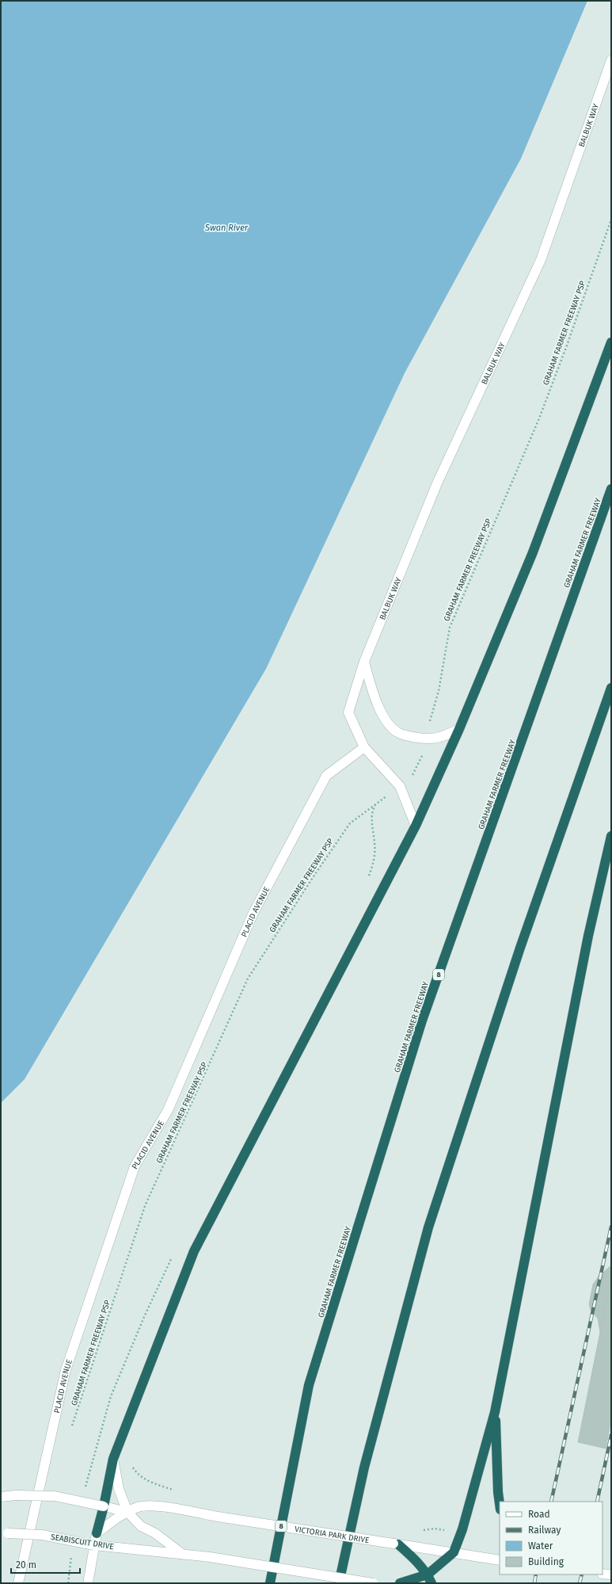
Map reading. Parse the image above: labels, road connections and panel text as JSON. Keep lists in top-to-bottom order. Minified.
{"streets":{"highway":["GRAHAM FARMER FREEWAY","8"],"street":["BALBUK WAY","PLACID AVENUE","VICTORIA PARK DRIVE","SEABISCUIT DRIVE"],"path":["GRAHAM FARMER FREEWAY PSP"]},"crossings":[["BALBUK WAY","GRAHAM FARMER FREEWAY PSP"],["BALBUK WAY","PLACID AVENUE"]],"water":["Swan River"],"legend":["Road","Railway","Water","Building"],"scale_bar":"20 m"}
